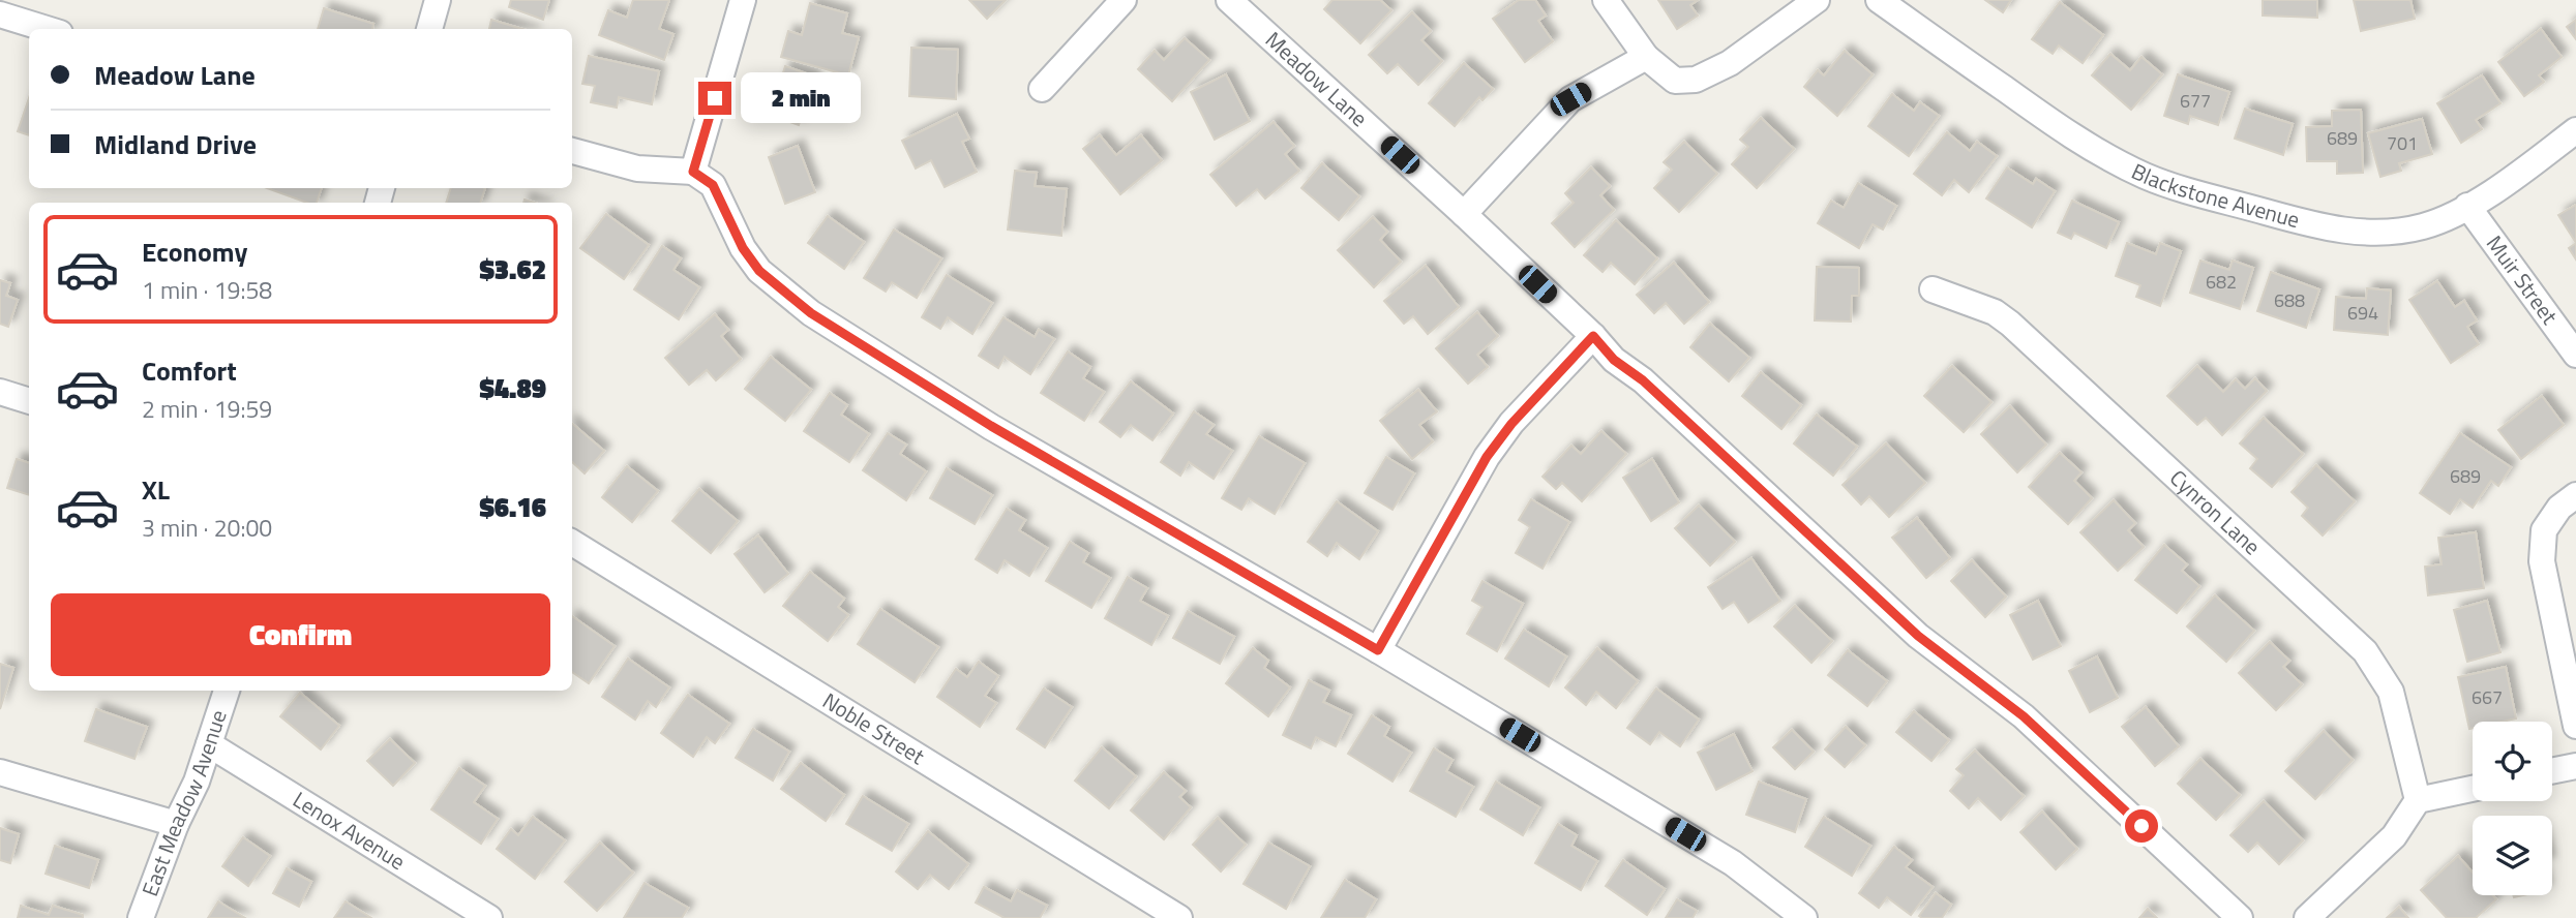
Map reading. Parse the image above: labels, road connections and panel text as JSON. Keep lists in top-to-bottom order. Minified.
{"streets":{"street":["Meadow Lane","Blackstone Avenue","Muir Street","Cynron Lane","Noble Street","East Meadow Avenue","Lenox Avenue"]},"crossings":[["Blackstone Avenue","Muir Street"],["East Meadow Avenue","Lenox Avenue"]],"house_numbers":["677","689","701","682","688","694","689","667"],"page":{"banner":["Meadow Lane","Midland Drive"],"bubble":"2 min","list":[{"name":"Economy","note":"1 min · 19:58","value":"$3.62"},{"name":"Comfort","note":"2 min · 19:59","value":"$4.89"},{"name":"XL","note":"3 min · 20:00","value":"$6.16"}],"buttons":"Confirm"}}
